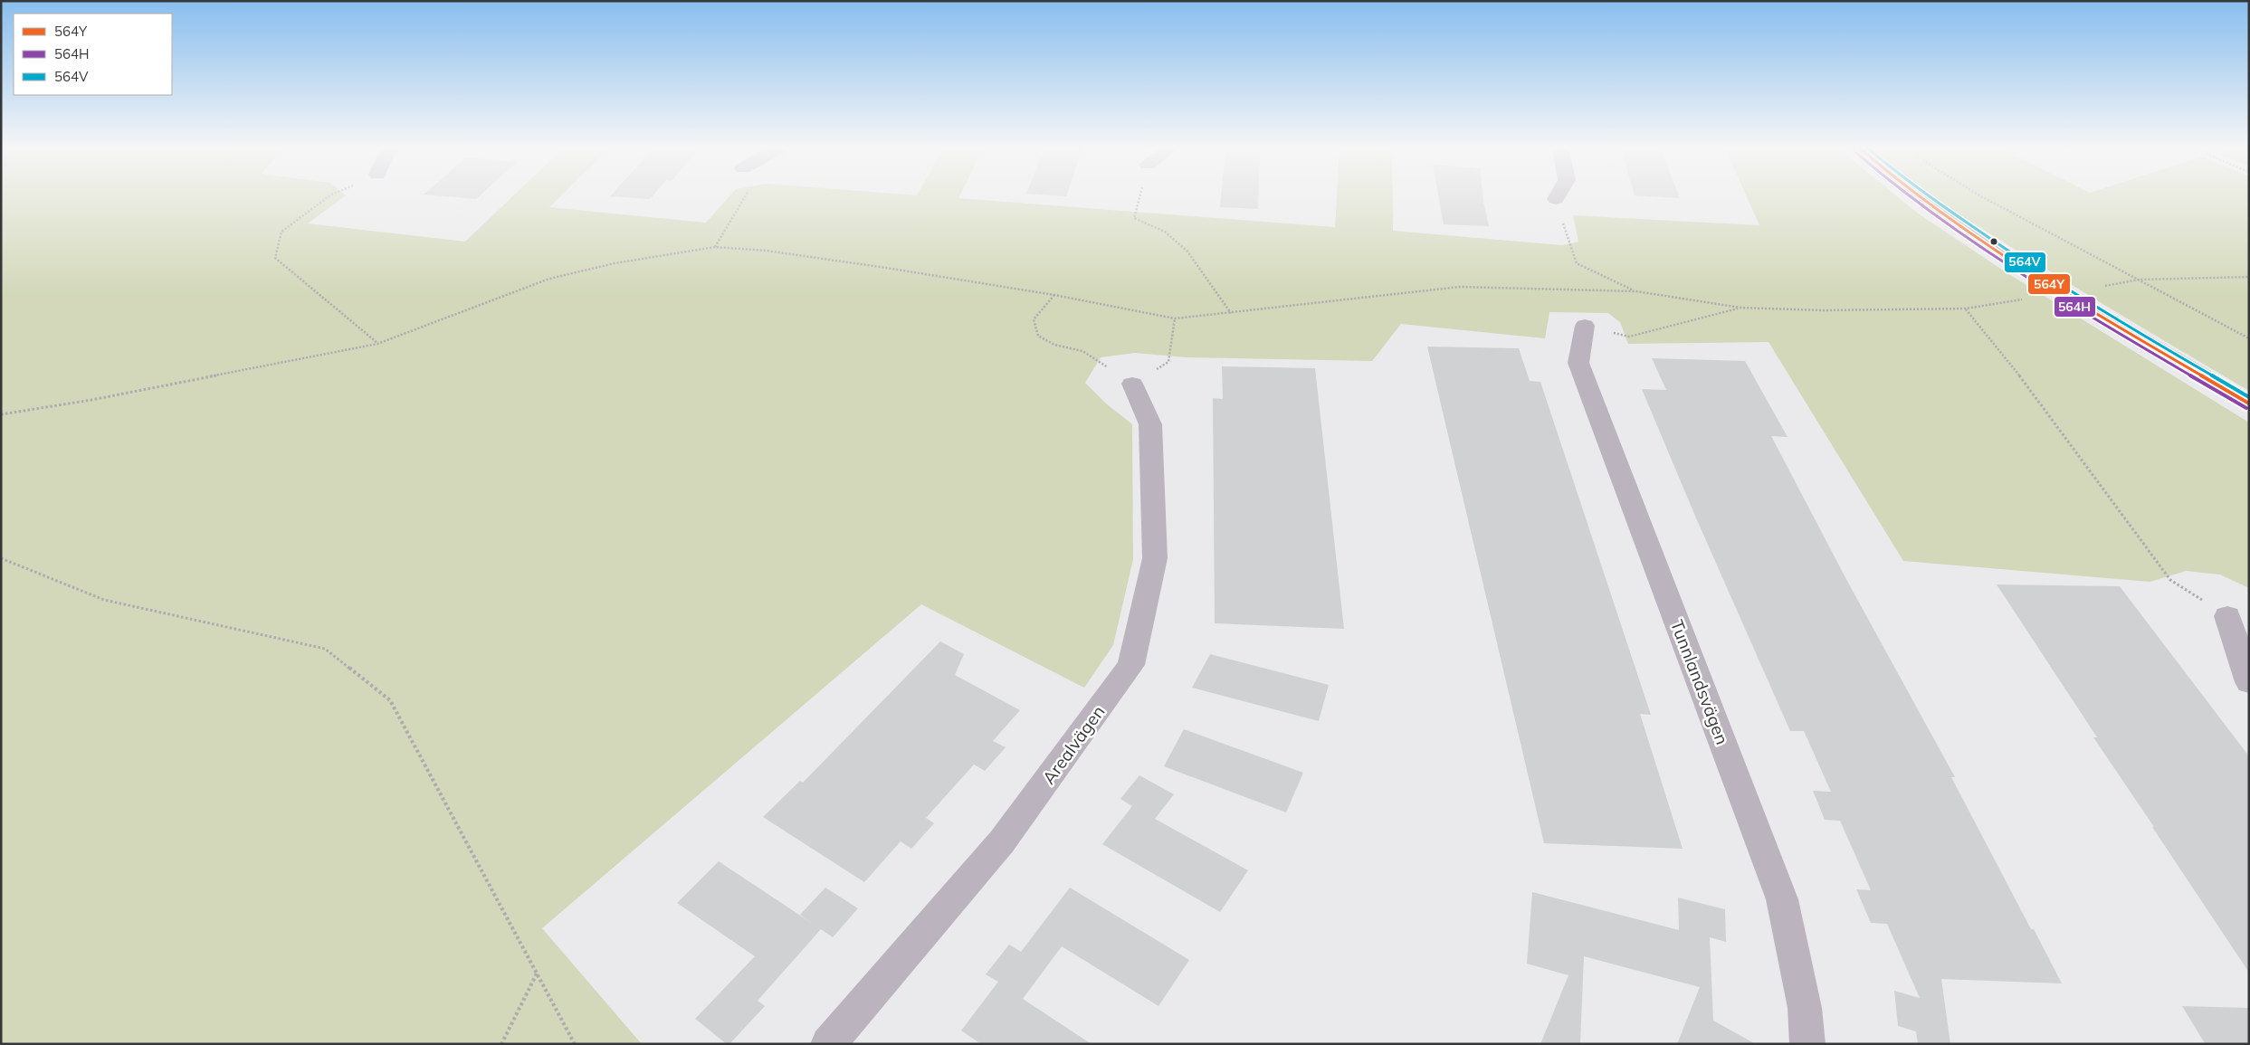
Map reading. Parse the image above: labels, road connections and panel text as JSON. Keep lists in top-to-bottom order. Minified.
{"streets":{"street":["Tunnlandsvägen","Arealvägen"]},"lines":["transit line 564Y","transit line 564H","transit line 564V"],"legend":["564Y","564H","564V"]}
